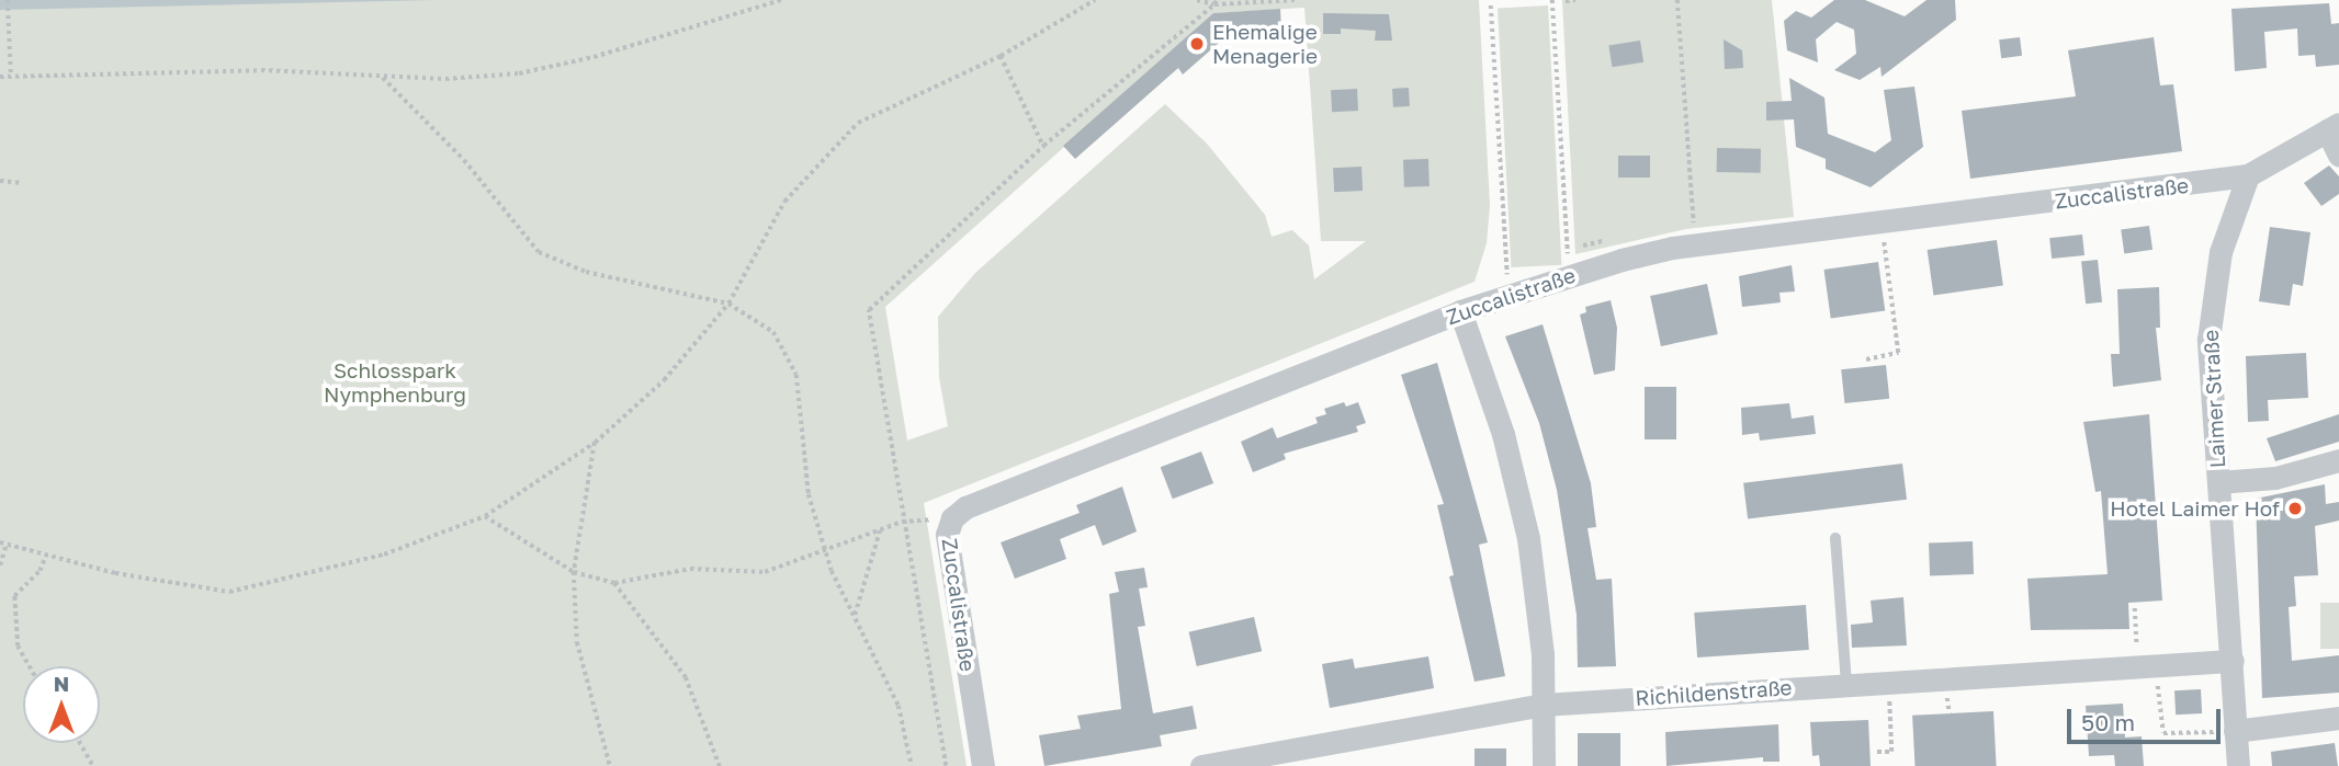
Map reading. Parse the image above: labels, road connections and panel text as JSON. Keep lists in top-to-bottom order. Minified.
{"streets":{"street":["Zuccalistraße","Laimer Straße","Richildenstraße"]},"crossings":[["Zuccalistraße","Laimer Straße"],["Laimer Straße","Richildenstraße"]],"parks":["Schlosspark Nymphenburg"],"places":["Ehemalige Menagerie","Hotel Laimer Hof"],"scale_bar":"50 m","north":"top"}
